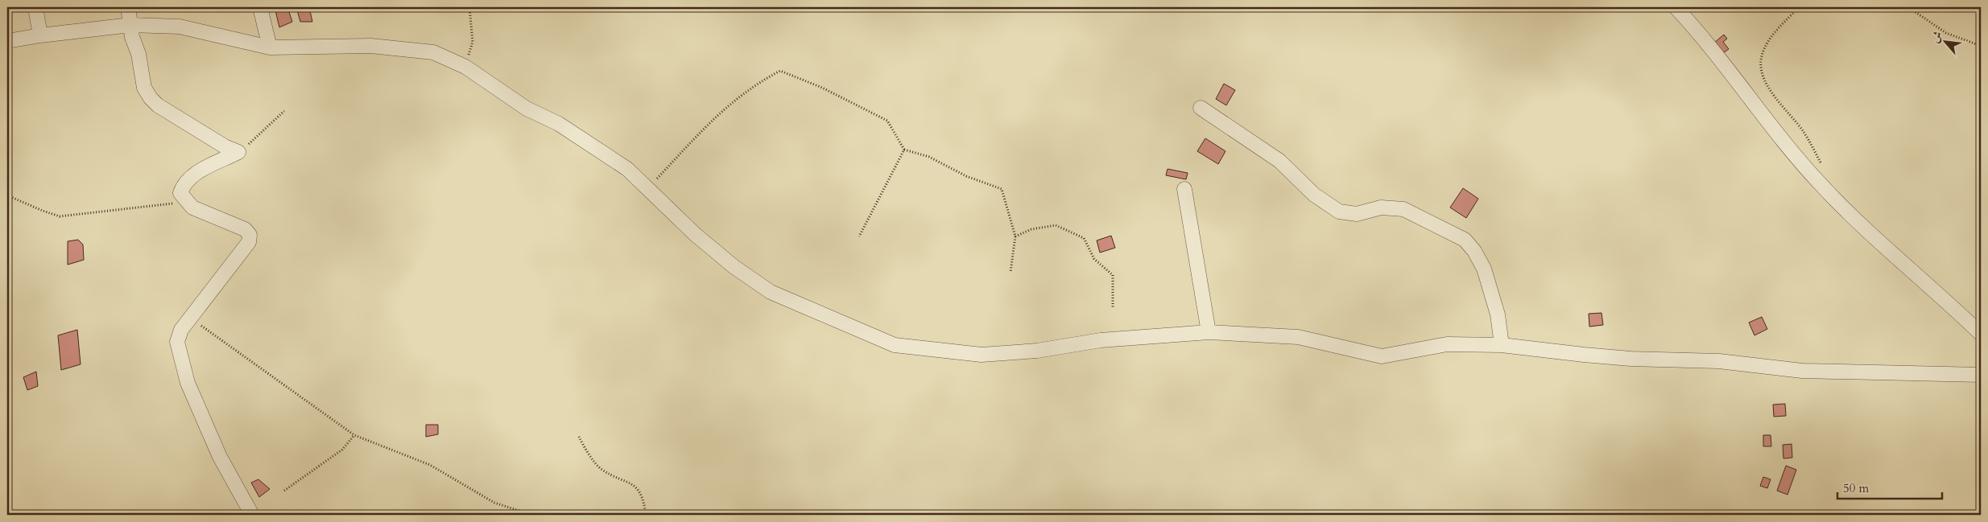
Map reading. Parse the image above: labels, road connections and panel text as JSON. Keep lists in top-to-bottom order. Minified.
{"scale_bar":"50 m","north":"top left"}
